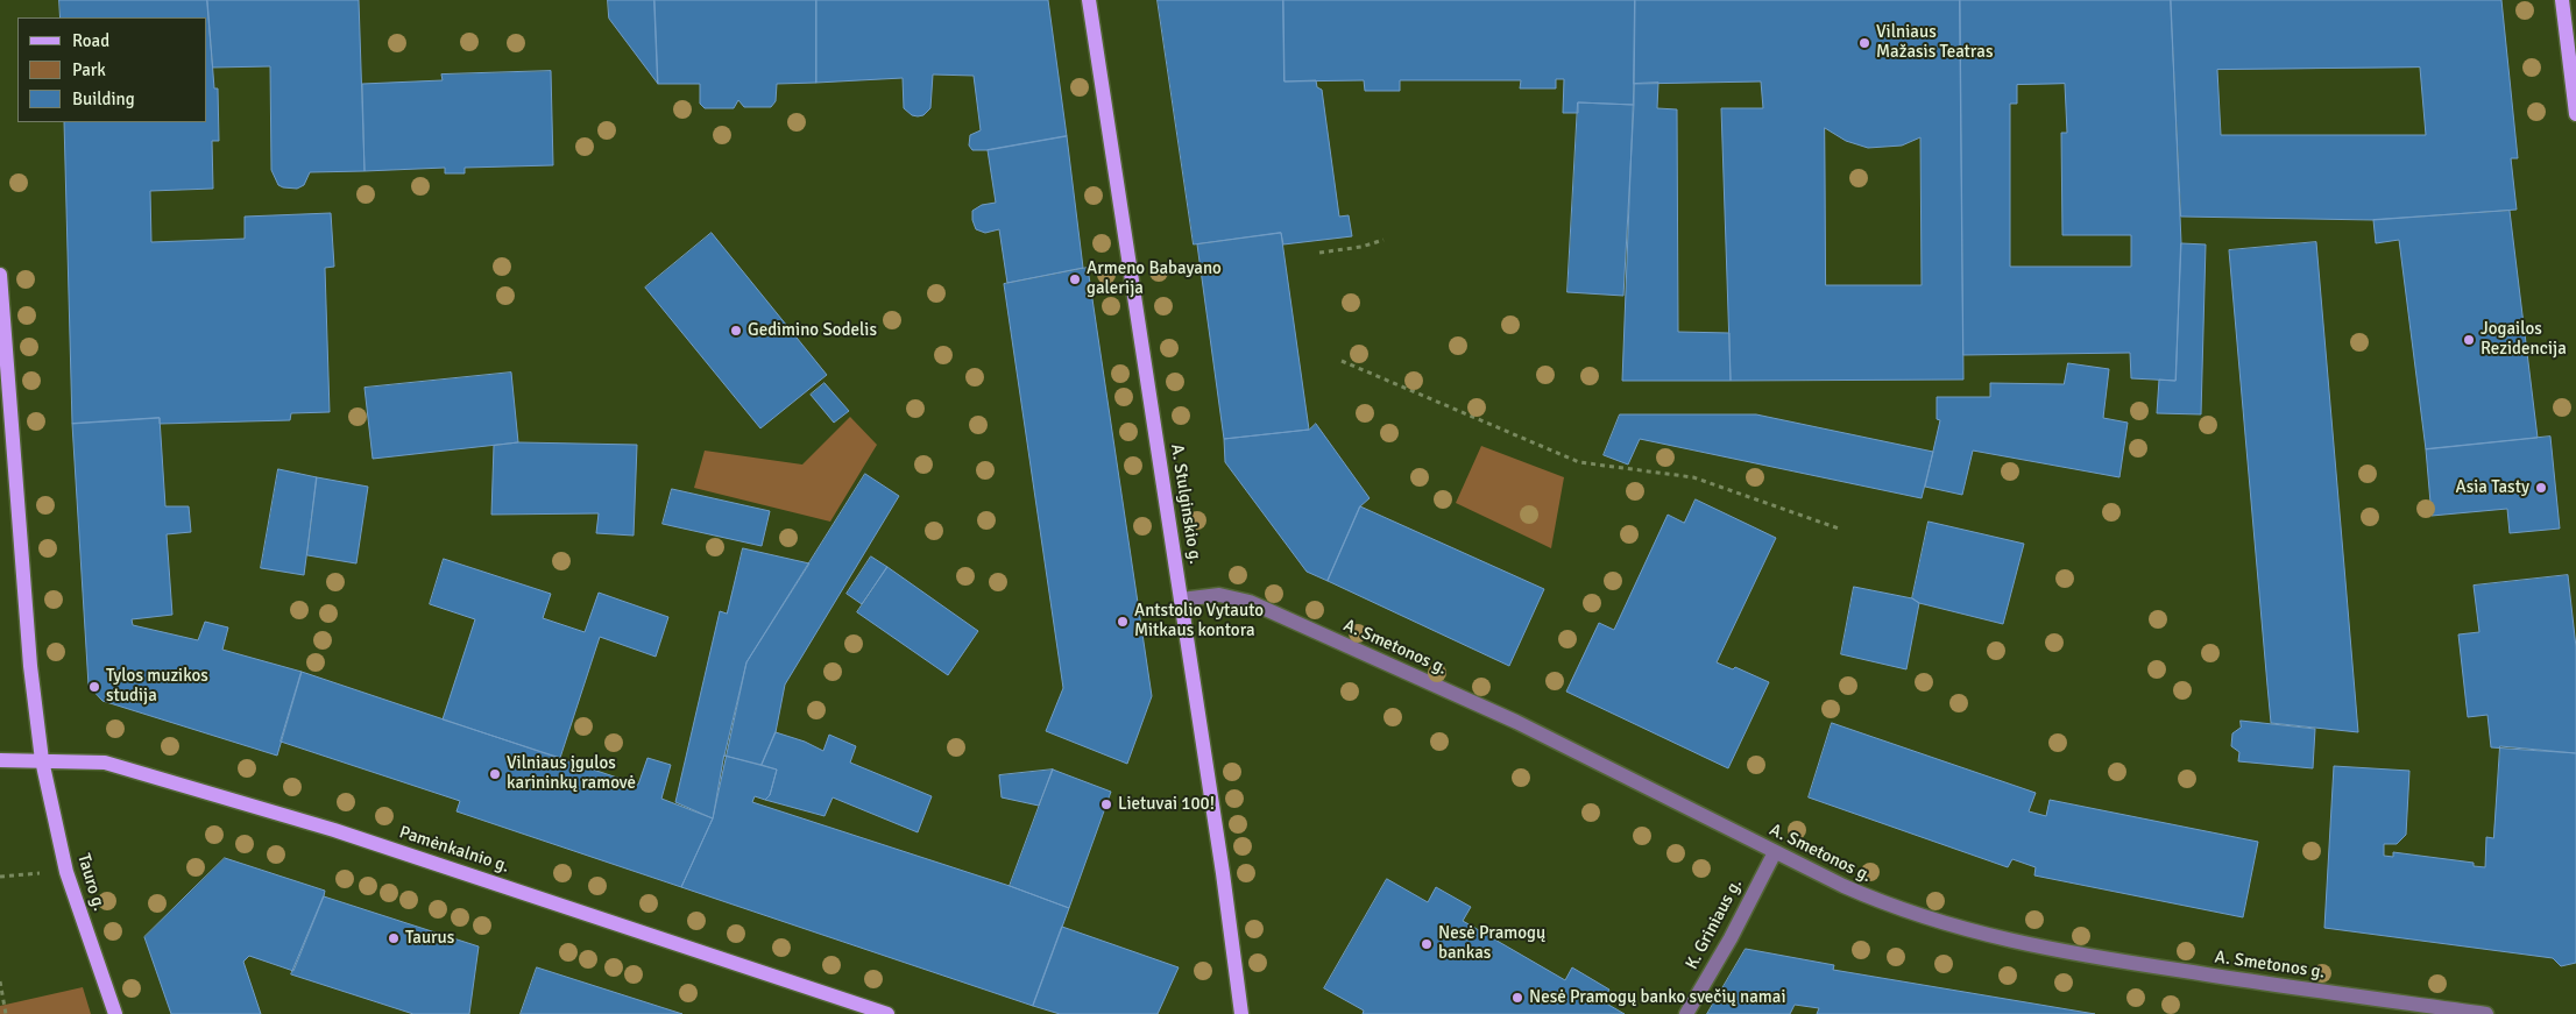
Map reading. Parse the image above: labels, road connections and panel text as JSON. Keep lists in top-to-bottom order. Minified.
{"streets":{"main road":["A. Stulginskio g.","Pamėnkalnio g.","Tauro g."],"street":["A. Smetonos g.","K. Griniaus g."]},"crossings":[["A. Stulginskio g.","A. Smetonos g."],["A. Smetonos g.","K. Griniaus g."],["Pamėnkalnio g.","Tauro g."]],"places":["Vilniaus Mažasis Teatras","Armeno Babayano galerija","Gedimino Sodelis","Jogailos Rezidencija","Asia Tasty","Antstolio Vytauto Mitkaus kontora","Tylos muzikos studija","Vilniaus įgulos karininkų ramovė","Lietuvai 100!","Taurus","Nesė Pramogų bankas","Nesė Pramogų banko svečių namai"],"legend":["Road","Park","Building"]}
